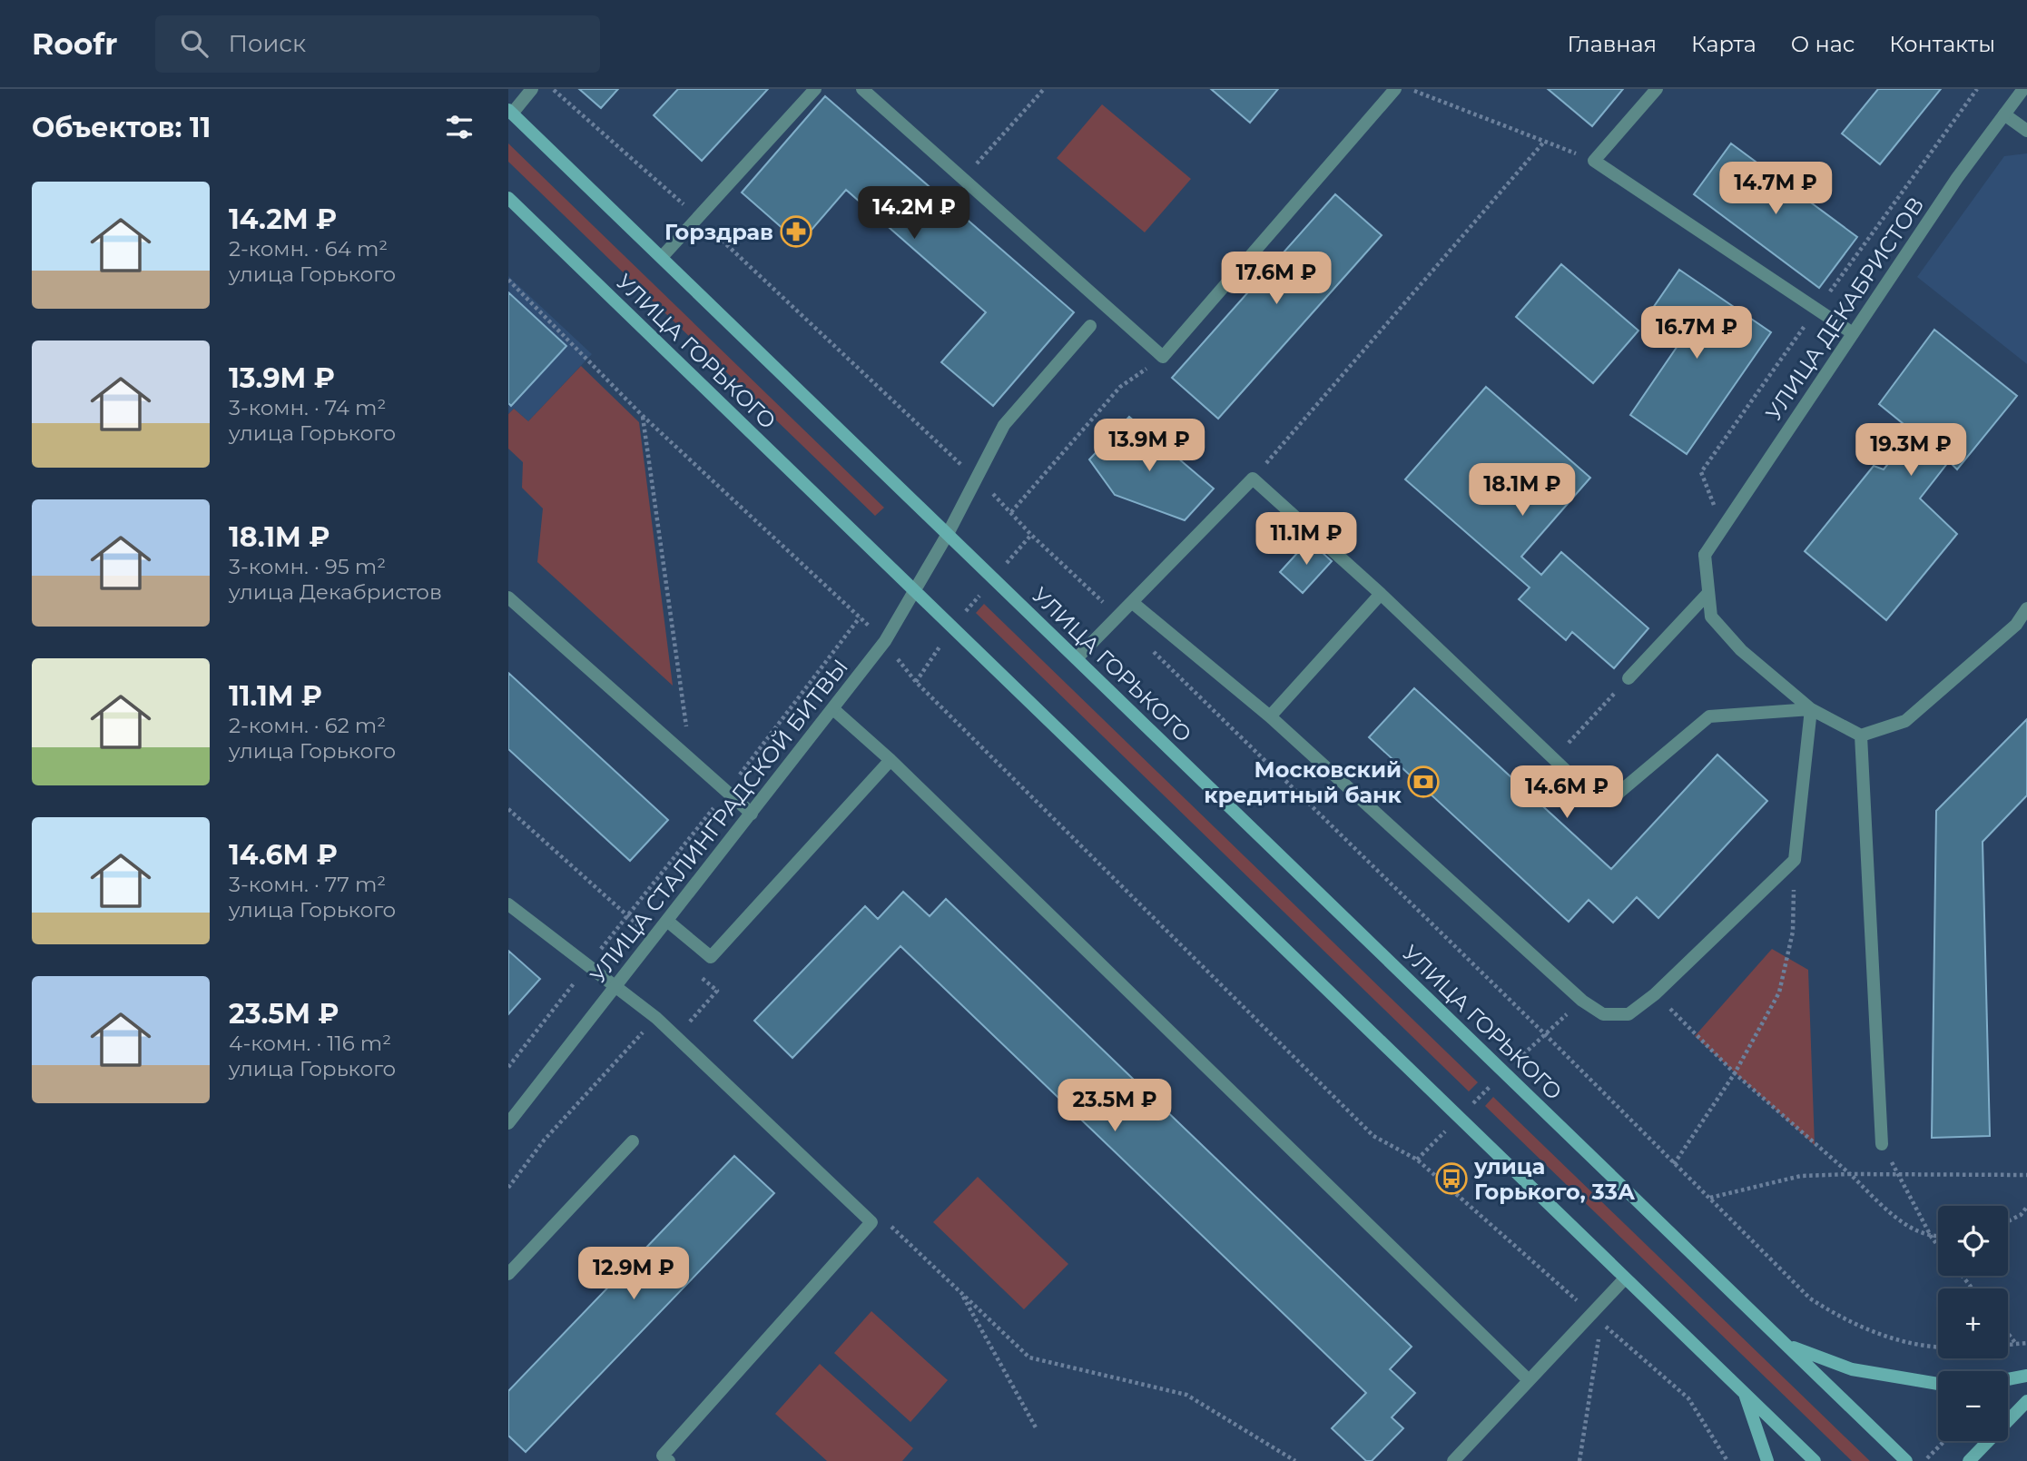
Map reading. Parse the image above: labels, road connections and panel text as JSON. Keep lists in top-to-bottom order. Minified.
{"streets":{"main road":["УЛИЦА ГОРЬКОГО"],"street":["УЛИЦА ДЕКАБРИСТОВ","УЛИЦА СТАЛИНГРАДСКОЙ БИТВЫ"]},"crossings":[["УЛИЦА ГОРЬКОГО","УЛИЦА СТАЛИНГРАДСКОЙ БИТВЫ"]],"places":{"pharmacy":["Горздрав"],"bank":["Московский кредитный банк"],"bus stop":["улица Горького, 33А"]},"page":{"header":"Roofr","search":"Поиск","nav":["Главная","Карта","О нас","Контакты"],"heading":"Объектов: 11","price":["14.7M ₽","14.2M ₽","17.6M ₽","16.7M ₽","13.9M ₽","19.3M ₽","18.1M ₽","11.1M ₽","14.6M ₽","23.5M ₽","12.9M ₽"],"list":[{"name":"14.2M ₽","note":"2-комн. · 64 m² · улица Горького"},{"name":"13.9M ₽","note":"3-комн. · 74 m² · улица Горького"},{"name":"18.1M ₽","note":"3-комн. · 95 m² · улица Декабристов"},{"name":"11.1M ₽","note":"2-комн. · 62 m² · улица Горького"},{"name":"14.6M ₽","note":"3-комн. · 77 m² · улица Горького"},{"name":"23.5M ₽","note":"4-комн. · 116 m² · улица Горького"}],"map_buttons":["+","−"]}}
